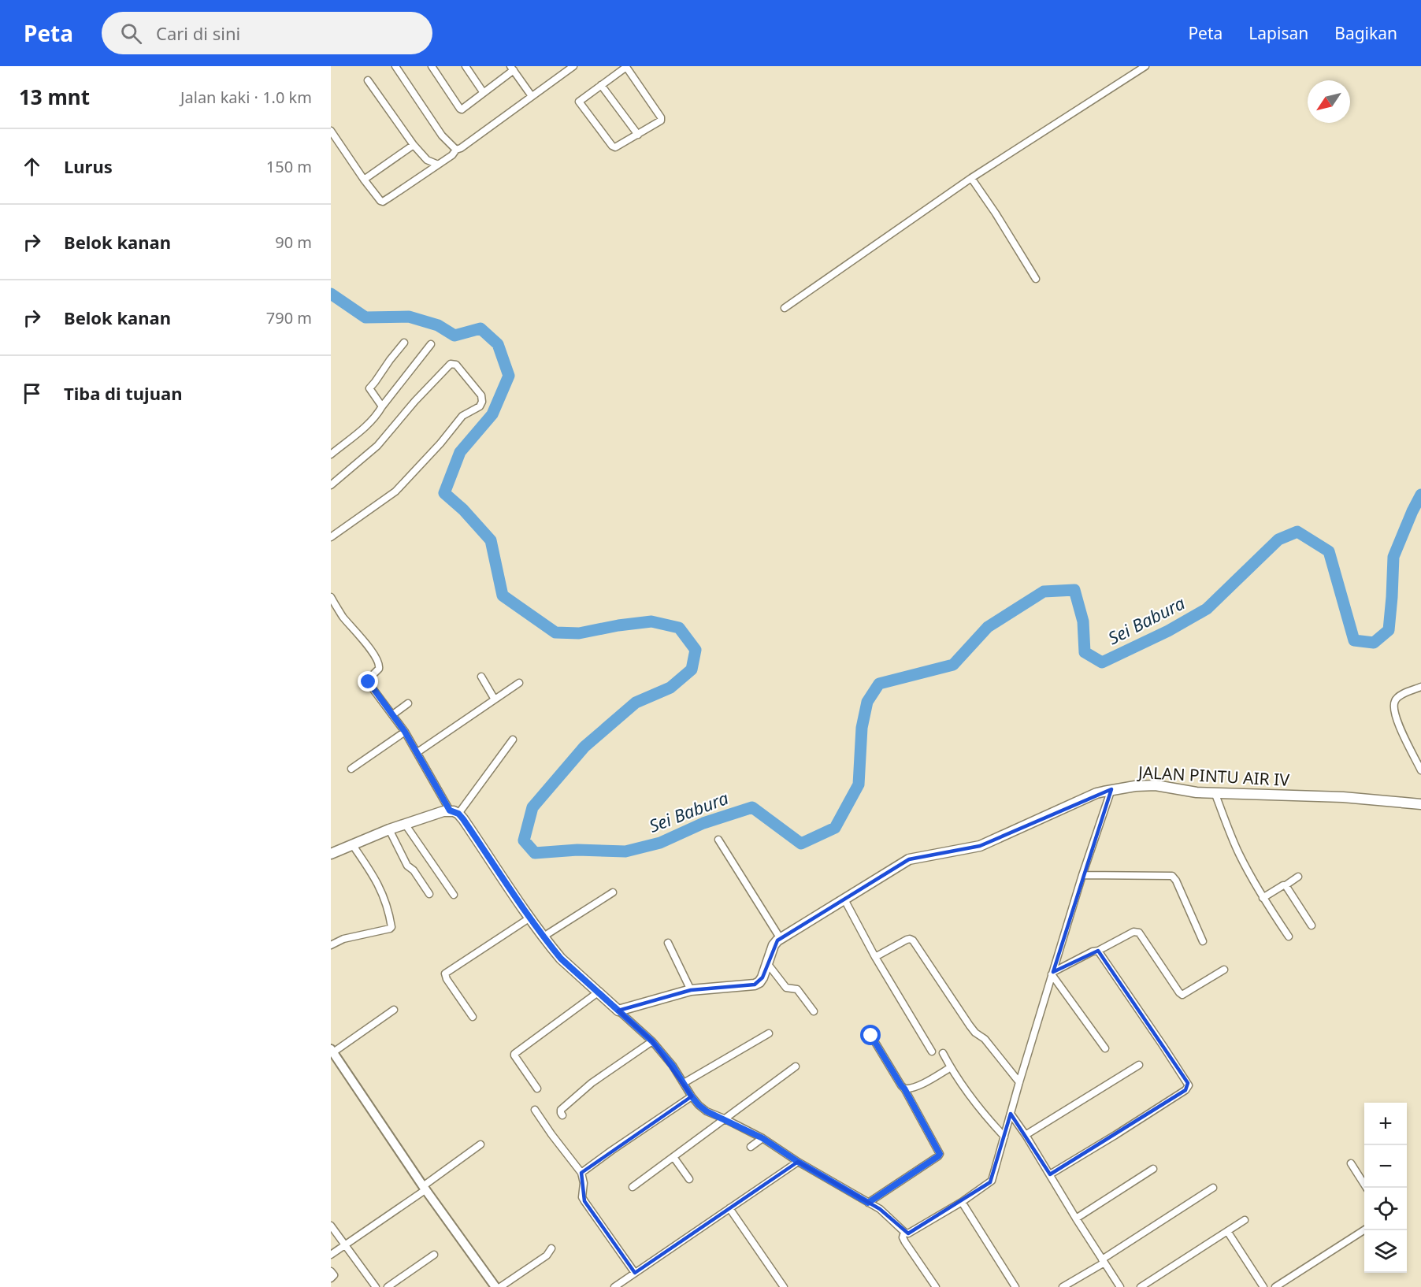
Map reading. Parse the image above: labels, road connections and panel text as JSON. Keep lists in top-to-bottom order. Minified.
{"streets":{"main road":["JALAN PINTU AIR IV"]},"water":["Sei Babura"],"north":"bottom left","page":{"header":"Peta","search":"Cari di sini","nav":["Peta","Lapisan","Bagikan"],"heading":["13 mnt","Jalan kaki · 1.0 km"],"list":[["Lurus","150 m"],["Belok kanan","90 m"],["Belok kanan","790 m"],"Tiba di tujuan"],"map_buttons":["+","−"]}}
